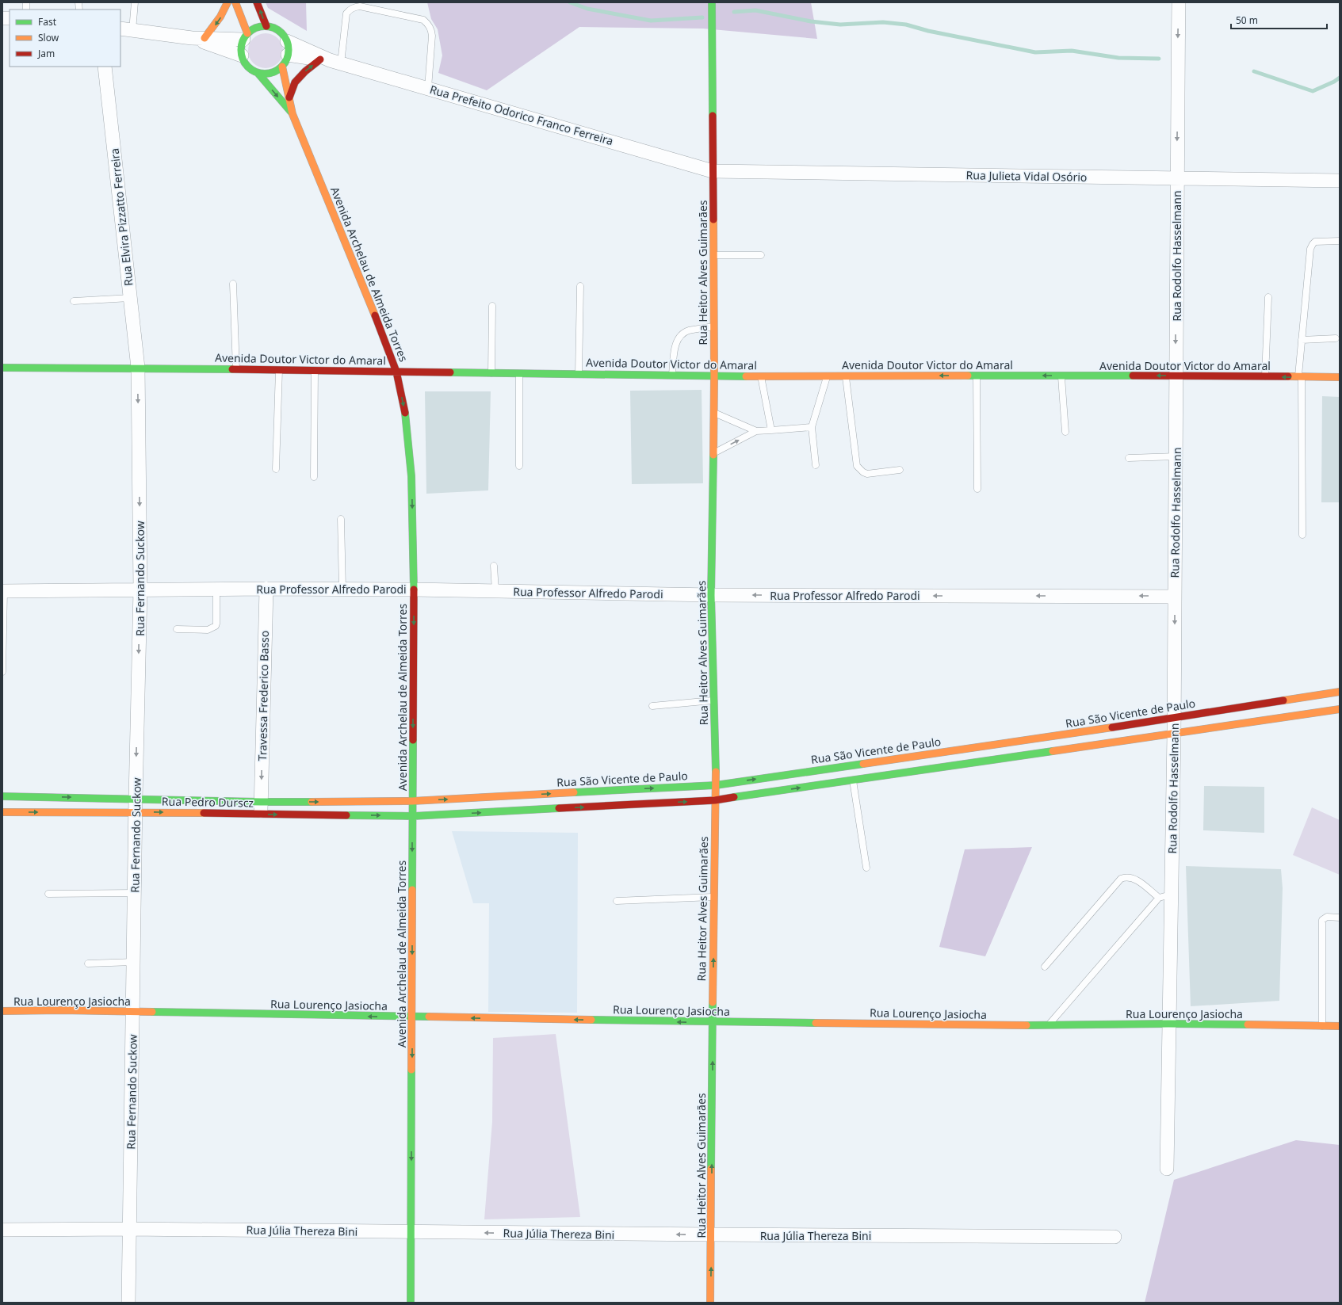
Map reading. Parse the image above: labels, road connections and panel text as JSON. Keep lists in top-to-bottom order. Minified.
{"streets":{"main road":["Rua Heitor Alves Guimarães","Avenida Archelau de Almeida Torres","Avenida Doutor Victor do Amaral","Rua São Vicente de Paulo","Rua Pedro Durscz","Rua Lourenço Jasiocha"],"street":["Rua Prefeito Odorico Franco Ferreira","Rua Julieta Vidal Osório","Rua Elvira Pizzatto Ferreira","Rua Rodolfo Hasselmann","Rua Fernando Suckow","Rua Professor Alfredo Parodi","Travessa Frederico Basso","Rua Júlia Thereza Bini"]},"crossings":[["Rua Prefeito Odorico Franco Ferreira","Rua Julieta Vidal Osório"],["Rua Prefeito Odorico Franco Ferreira","Rua Heitor Alves Guimarães"],["Rua Prefeito Odorico Franco Ferreira","Avenida Archelau de Almeida Torres"],["Rua Julieta Vidal Osório","Rua Rodolfo Hasselmann"],["Rua Julieta Vidal Osório","Rua Heitor Alves Guimarães"],["Rua Elvira Pizzatto Ferreira","Avenida Doutor Victor do Amaral"],["Rua Elvira Pizzatto Ferreira","Rua Fernando Suckow"],["Rua Rodolfo Hasselmann","Avenida Doutor Victor do Amaral"],["Rua Rodolfo Hasselmann","Rua Professor Alfredo Parodi"],["Rua Rodolfo Hasselmann","Rua São Vicente de Paulo"],["Rua Rodolfo Hasselmann","Rua Lourenço Jasiocha"],["Rua Heitor Alves Guimarães","Avenida Doutor Victor do Amaral"],["Rua Heitor Alves Guimarães","Rua Professor Alfredo Parodi"],["Rua Heitor Alves Guimarães","Rua São Vicente de Paulo"],["Rua Heitor Alves Guimarães","Rua Lourenço Jasiocha"],["Rua Heitor Alves Guimarães","Rua Júlia Thereza Bini"],["Avenida Archelau de Almeida Torres","Avenida Doutor Victor do Amaral"],["Avenida Archelau de Almeida Torres","Rua Professor Alfredo Parodi"],["Avenida Archelau de Almeida Torres","Rua São Vicente de Paulo"],["Avenida Archelau de Almeida Torres","Rua Pedro Durscz"],["Avenida Archelau de Almeida Torres","Rua Lourenço Jasiocha"],["Avenida Archelau de Almeida Torres","Rua Júlia Thereza Bini"],["Avenida Doutor Victor do Amaral","Rua Fernando Suckow"],["Rua Fernando Suckow","Rua Professor Alfredo Parodi"],["Rua Fernando Suckow","Rua Pedro Durscz"],["Rua Fernando Suckow","Rua Lourenço Jasiocha"],["Rua Fernando Suckow","Rua Júlia Thereza Bini"],["Rua Professor Alfredo Parodi","Travessa Frederico Basso"],["Travessa Frederico Basso","Rua Pedro Durscz"],["Rua São Vicente de Paulo","Rua Pedro Durscz"]],"one_way":["Rua Rodolfo Hasselmann","Avenida Archelau de Almeida Torres","Rua Fernando Suckow","Rua Professor Alfredo Parodi","Travessa Frederico Basso","Rua Pedro Durscz","Rua Lourenço Jasiocha"],"legend":["Fast","Slow","Jam"],"scale_bar":"50 m"}
